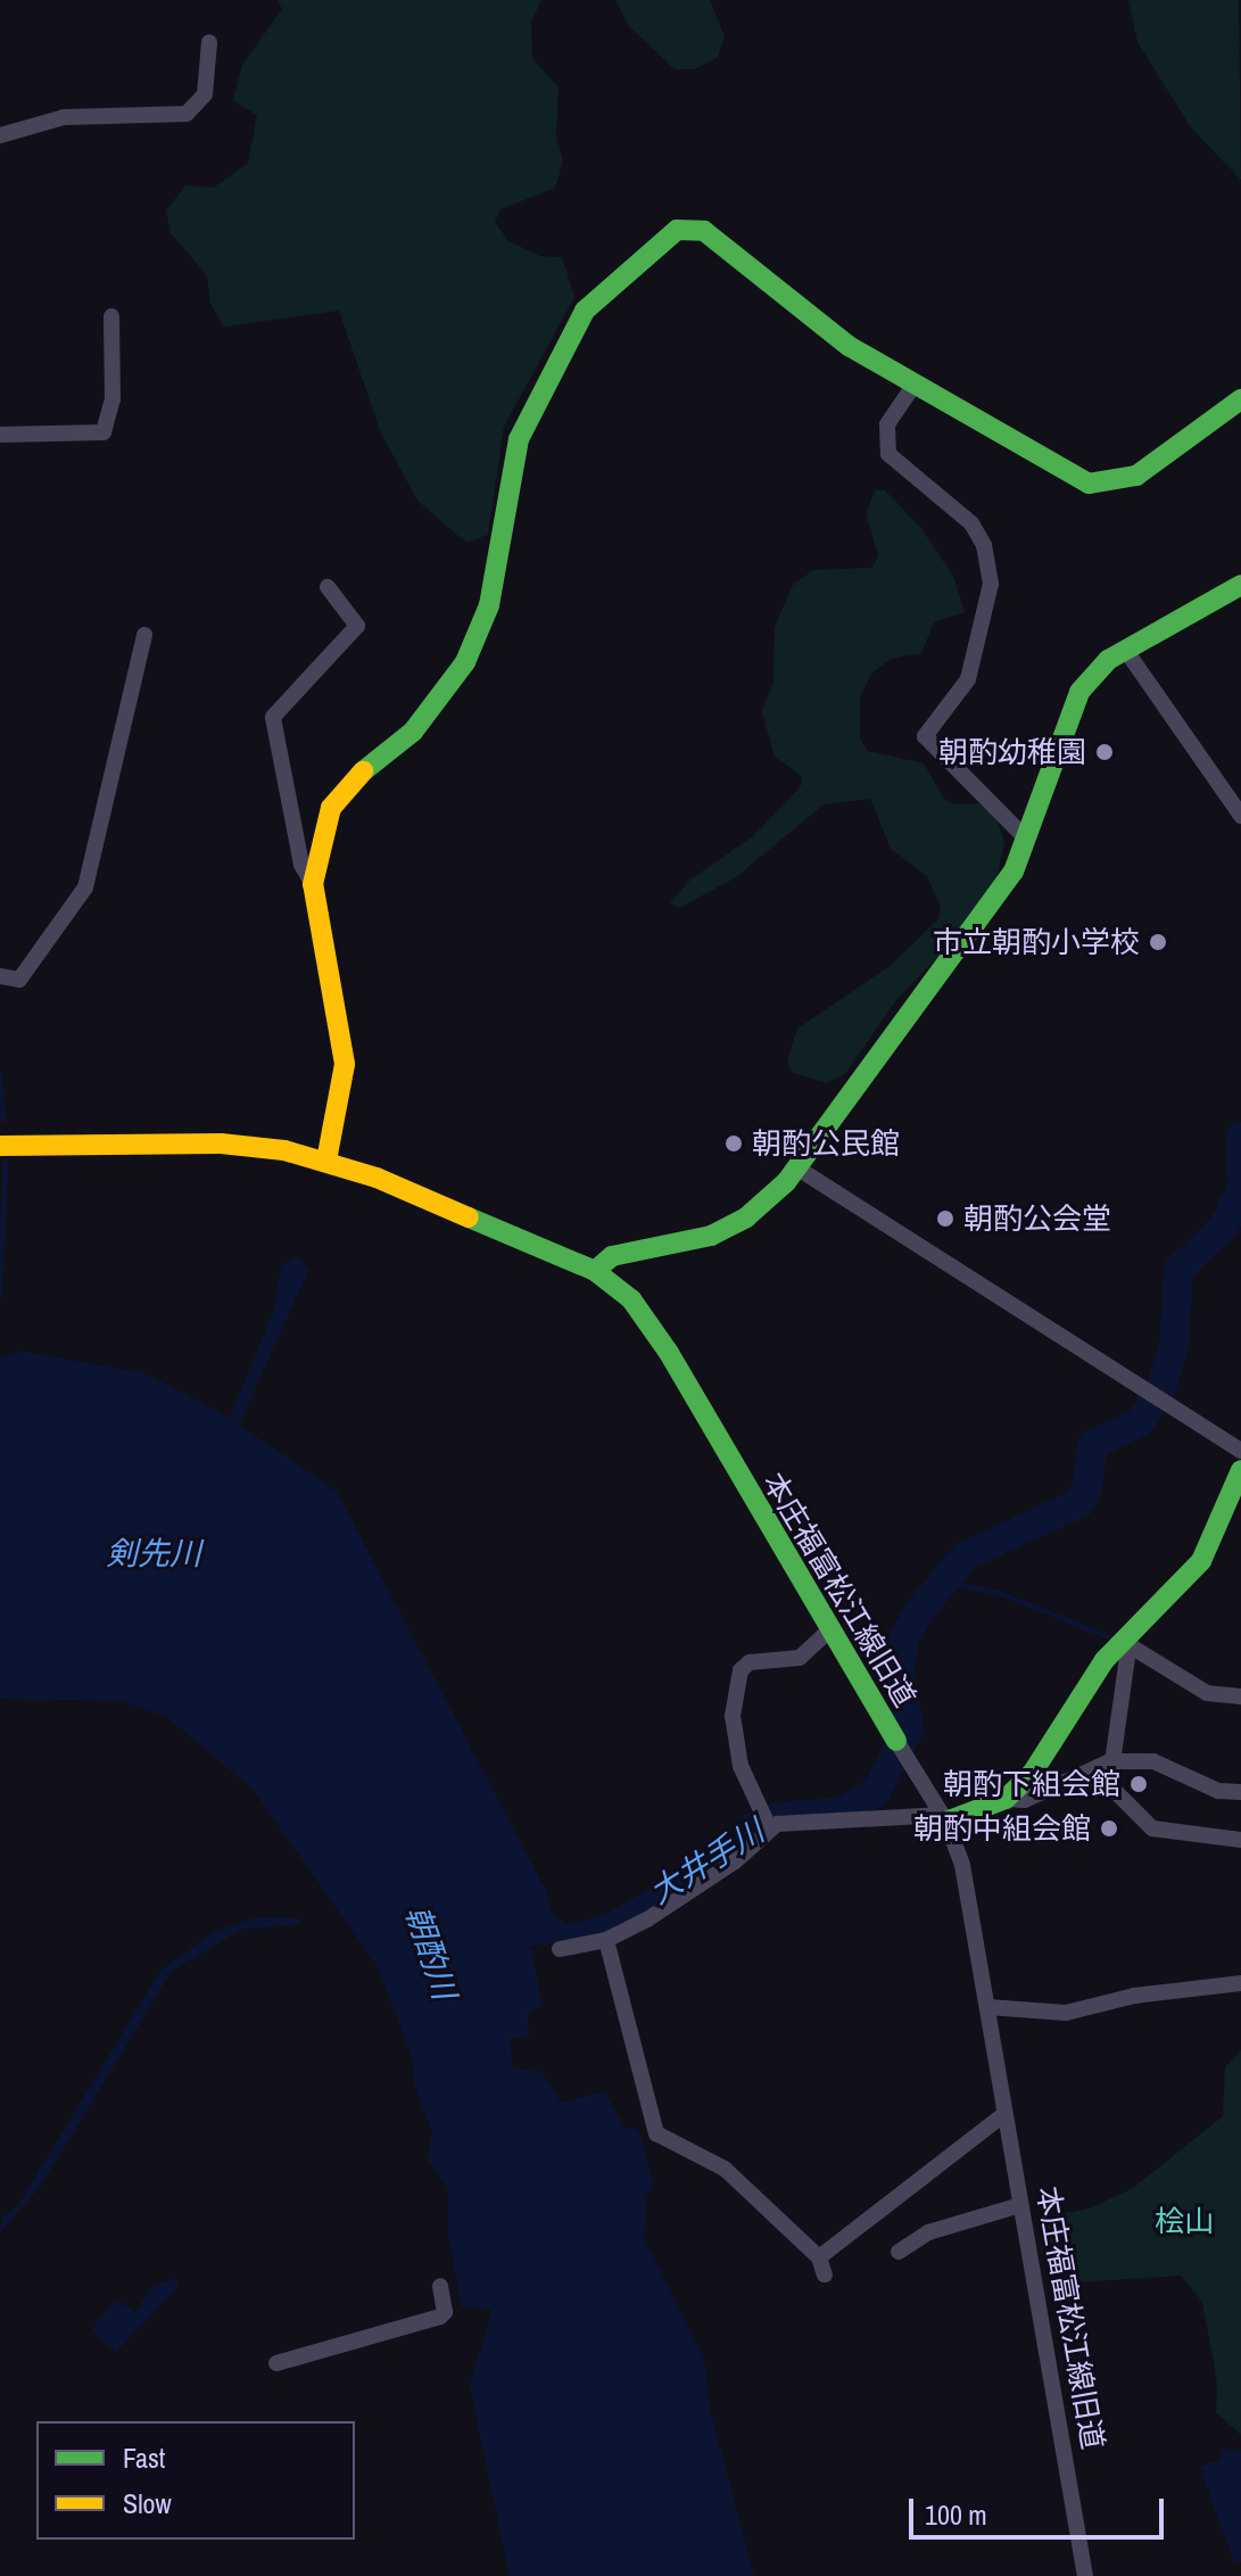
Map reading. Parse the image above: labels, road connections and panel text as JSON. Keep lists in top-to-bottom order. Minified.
{"streets":{"street":["本庄福富松江線旧道"]},"water":["剣先川","大井手川","朝酌川"],"parks":["桧山"],"places":["朝酌幼稚園","市立朝酌小学校","朝酌公民館","朝酌公会堂","朝酌下組会館","朝酌中組会館"],"legend":["Fast","Slow"],"scale_bar":"100 m"}
